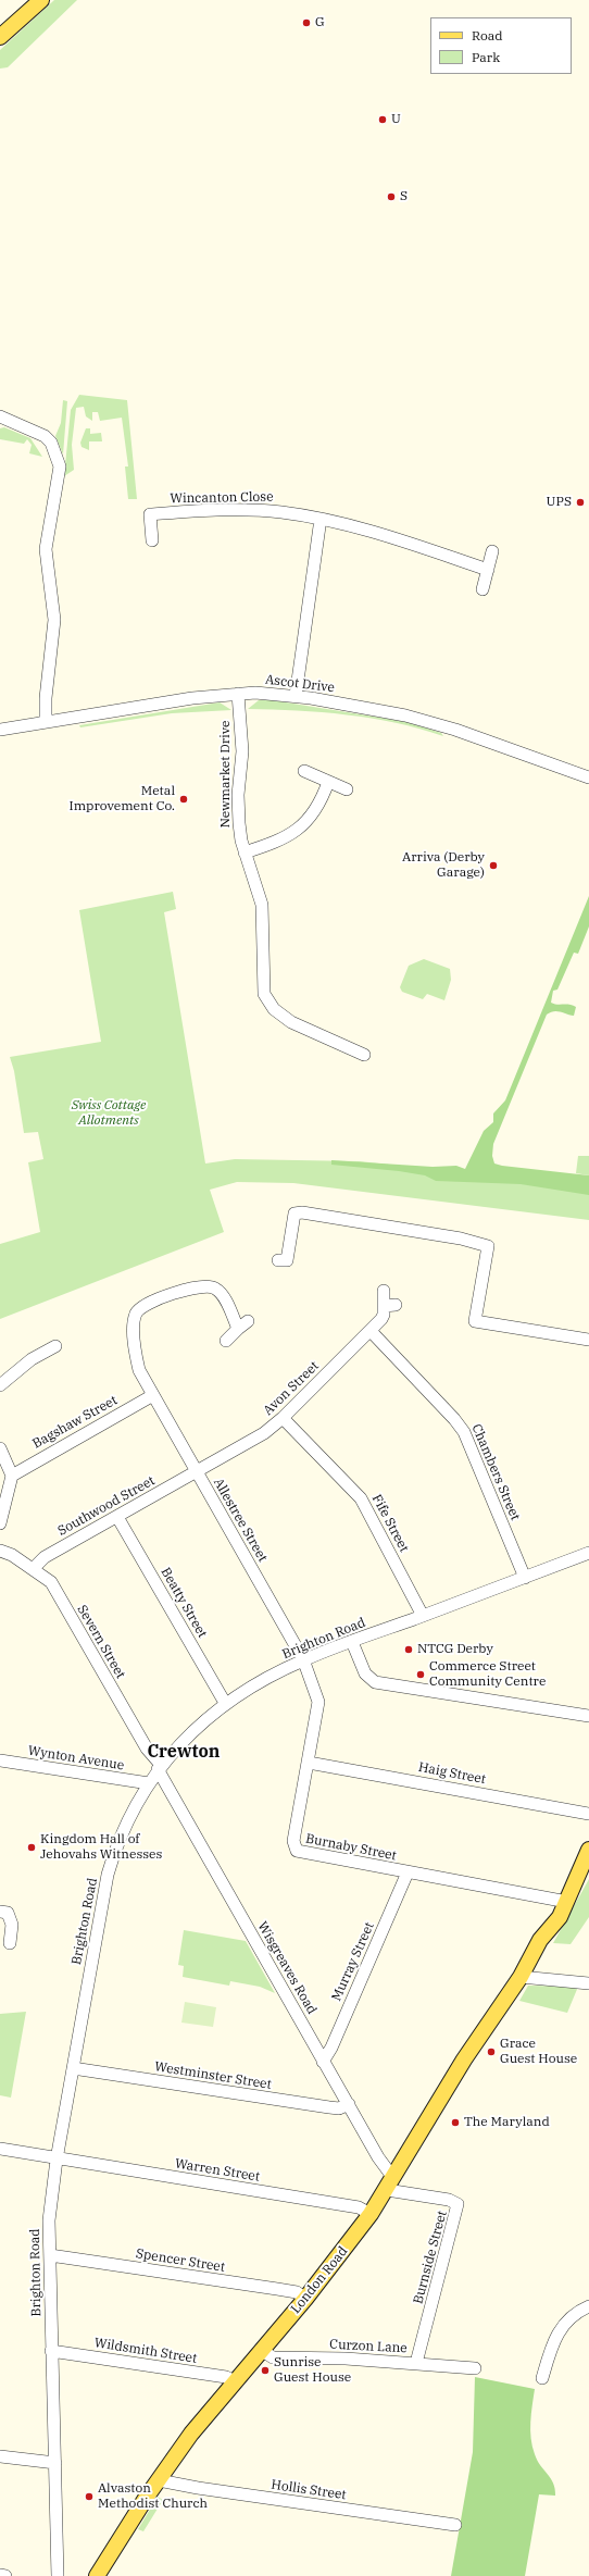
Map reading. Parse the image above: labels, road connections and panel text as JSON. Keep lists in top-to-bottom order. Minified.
{"streets":{"main road":["London Road"],"street":["Wincanton Close","Ascot Drive","Newmarket Drive","Avon Street","Bagshaw Street","Chambers Street","Southwood Street","Allestree Street","Fife Street","Beatty Street","Brighton Road","Severn Street","Wynton Avenue","Haig Street","Burnaby Street","Murray Street","Wisgreaves Road","Westminster Street","Warren Street","Burnside Street","Spencer Street","Curzon Lane","Wildsmith Street","Hollis Street"]},"crossings":[["Ascot Drive","Newmarket Drive"],["Avon Street","Chambers Street"],["Avon Street","Southwood Street"],["Avon Street","Allestree Street"],["Avon Street","Fife Street"],["Bagshaw Street","Allestree Street"],["Chambers Street","Brighton Road"],["Southwood Street","Allestree Street"],["Southwood Street","Beatty Street"],["Southwood Street","Severn Street"],["Allestree Street","Brighton Road"],["Allestree Street","Burnaby Street"],["Fife Street","Brighton Road"],["Beatty Street","Brighton Road"],["Brighton Road","Severn Street"],["Brighton Road","Wynton Avenue"],["Brighton Road","Burnaby Street"],["Brighton Road","Wisgreaves Road"],["Brighton Road","Westminster Street"],["Brighton Road","Warren Street"],["Brighton Road","Spencer Street"],["Brighton Road","Wildsmith Street"],["Severn Street","Wisgreaves Road"],["Haig Street","Burnaby Street"],["Burnaby Street","Murray Street"],["Burnaby Street","London Road"],["Murray Street","Wisgreaves Road"],["Wisgreaves Road","Westminster Street"],["Wisgreaves Road","Burnside Street"],["Wisgreaves Road","London Road"],["Warren Street","London Road"],["Burnside Street","London Road"],["Burnside Street","Curzon Lane"],["Spencer Street","London Road"],["London Road","Curzon Lane"],["London Road","Wildsmith Street"],["London Road","Hollis Street"]],"districts":["Crewton"],"parks":["Swiss Cottage Allotments"],"places":["G","U","S","UPS","Metal Improvement Co.","Arriva (Derby Garage)","NTCG Derby","Commerce Street Community Centre","Kingdom Hall of Jehovahs Witnesses","Grace Guest House","The Maryland","Sunrise Guest House","Alvaston Methodist Church"],"legend":["Road","Park"]}
